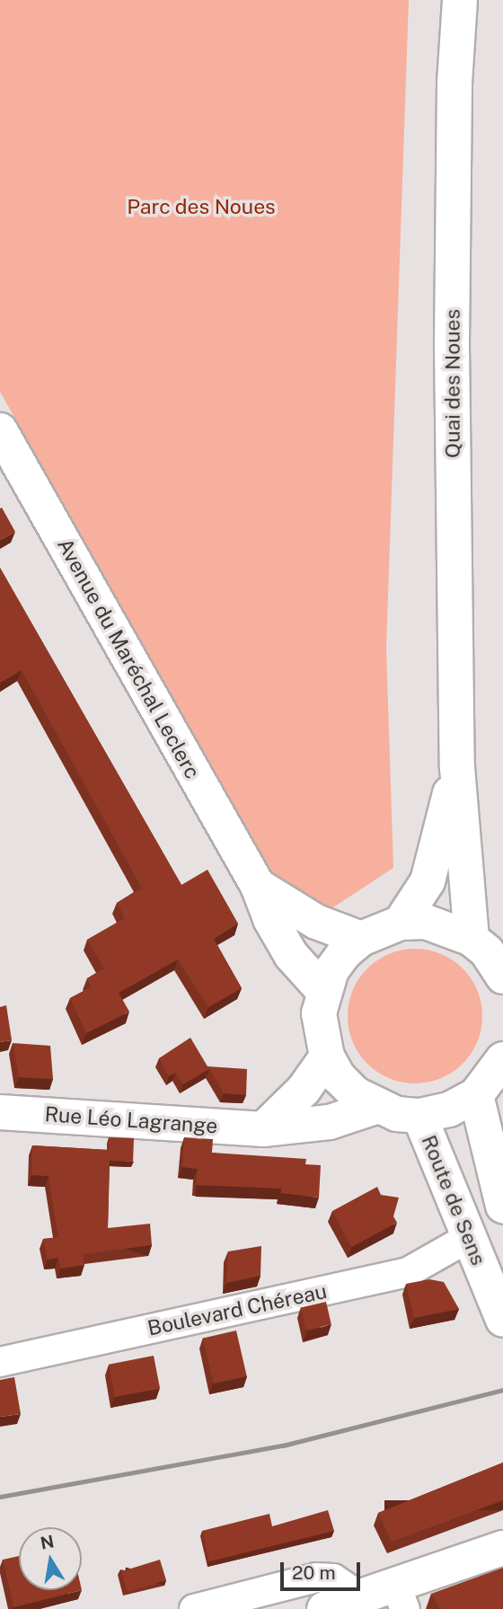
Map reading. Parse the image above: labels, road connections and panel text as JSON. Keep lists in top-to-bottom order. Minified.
{"streets":{"main road":["Quai des Noues","Avenue du Maréchal Leclerc","Rue Léo Lagrange","Route de Sens"],"street":["Boulevard Chéreau"]},"crossings":[["Route de Sens","Boulevard Chéreau"]],"parks":["Parc des Noues"],"scale_bar":"20 m","north":"top"}
